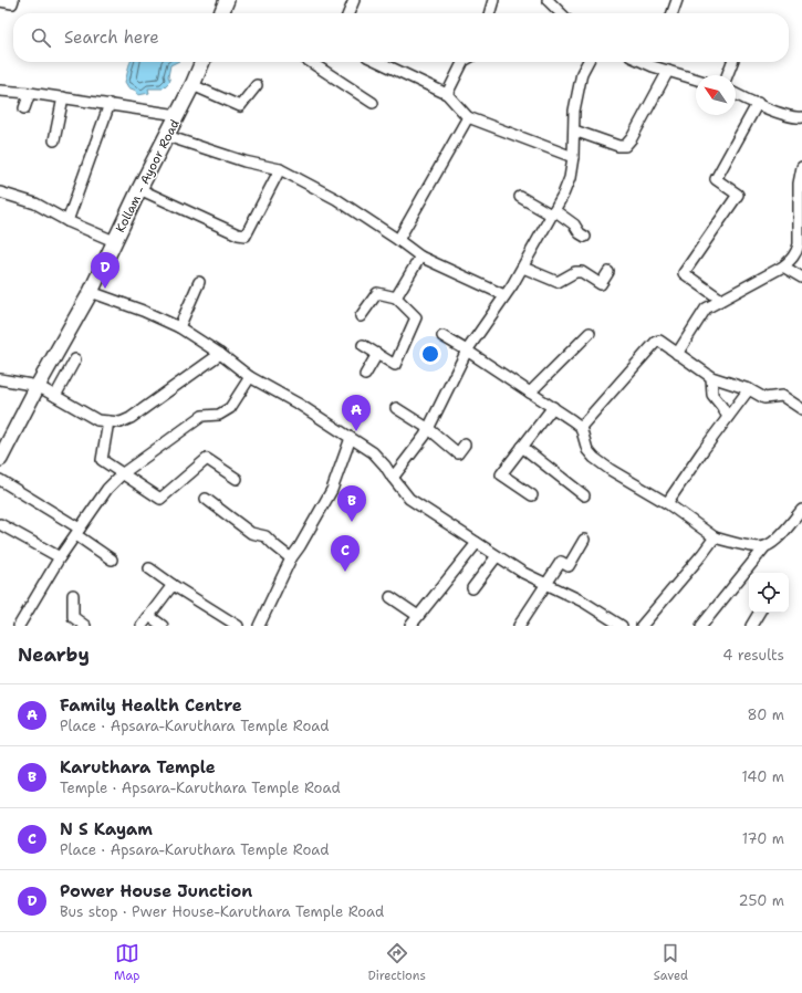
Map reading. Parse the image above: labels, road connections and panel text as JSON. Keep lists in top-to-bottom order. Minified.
{"streets":{"main road":["Kollam - Ayoor Road"]},"north":"top left","page":{"search":"Search here","pins":["D","A","B","C"],"heading":["Nearby","4 results"],"list":[{"mark":"A","name":"Family Health Centre","note":"Place · Apsara-Karuthara Temple Road","value":"80 m"},{"mark":"B","name":"Karuthara Temple","note":"Temple · Apsara-Karuthara Temple Road","value":"140 m"},{"mark":"C","name":"N S Kayam","note":"Place · Apsara-Karuthara Temple Road","value":"170 m"},{"mark":"D","name":"Power House Junction","note":"Bus stop · Pwer House-Karuthara Temple Road","value":"250 m"}],"nav":["Map","Directions","Saved"]}}
